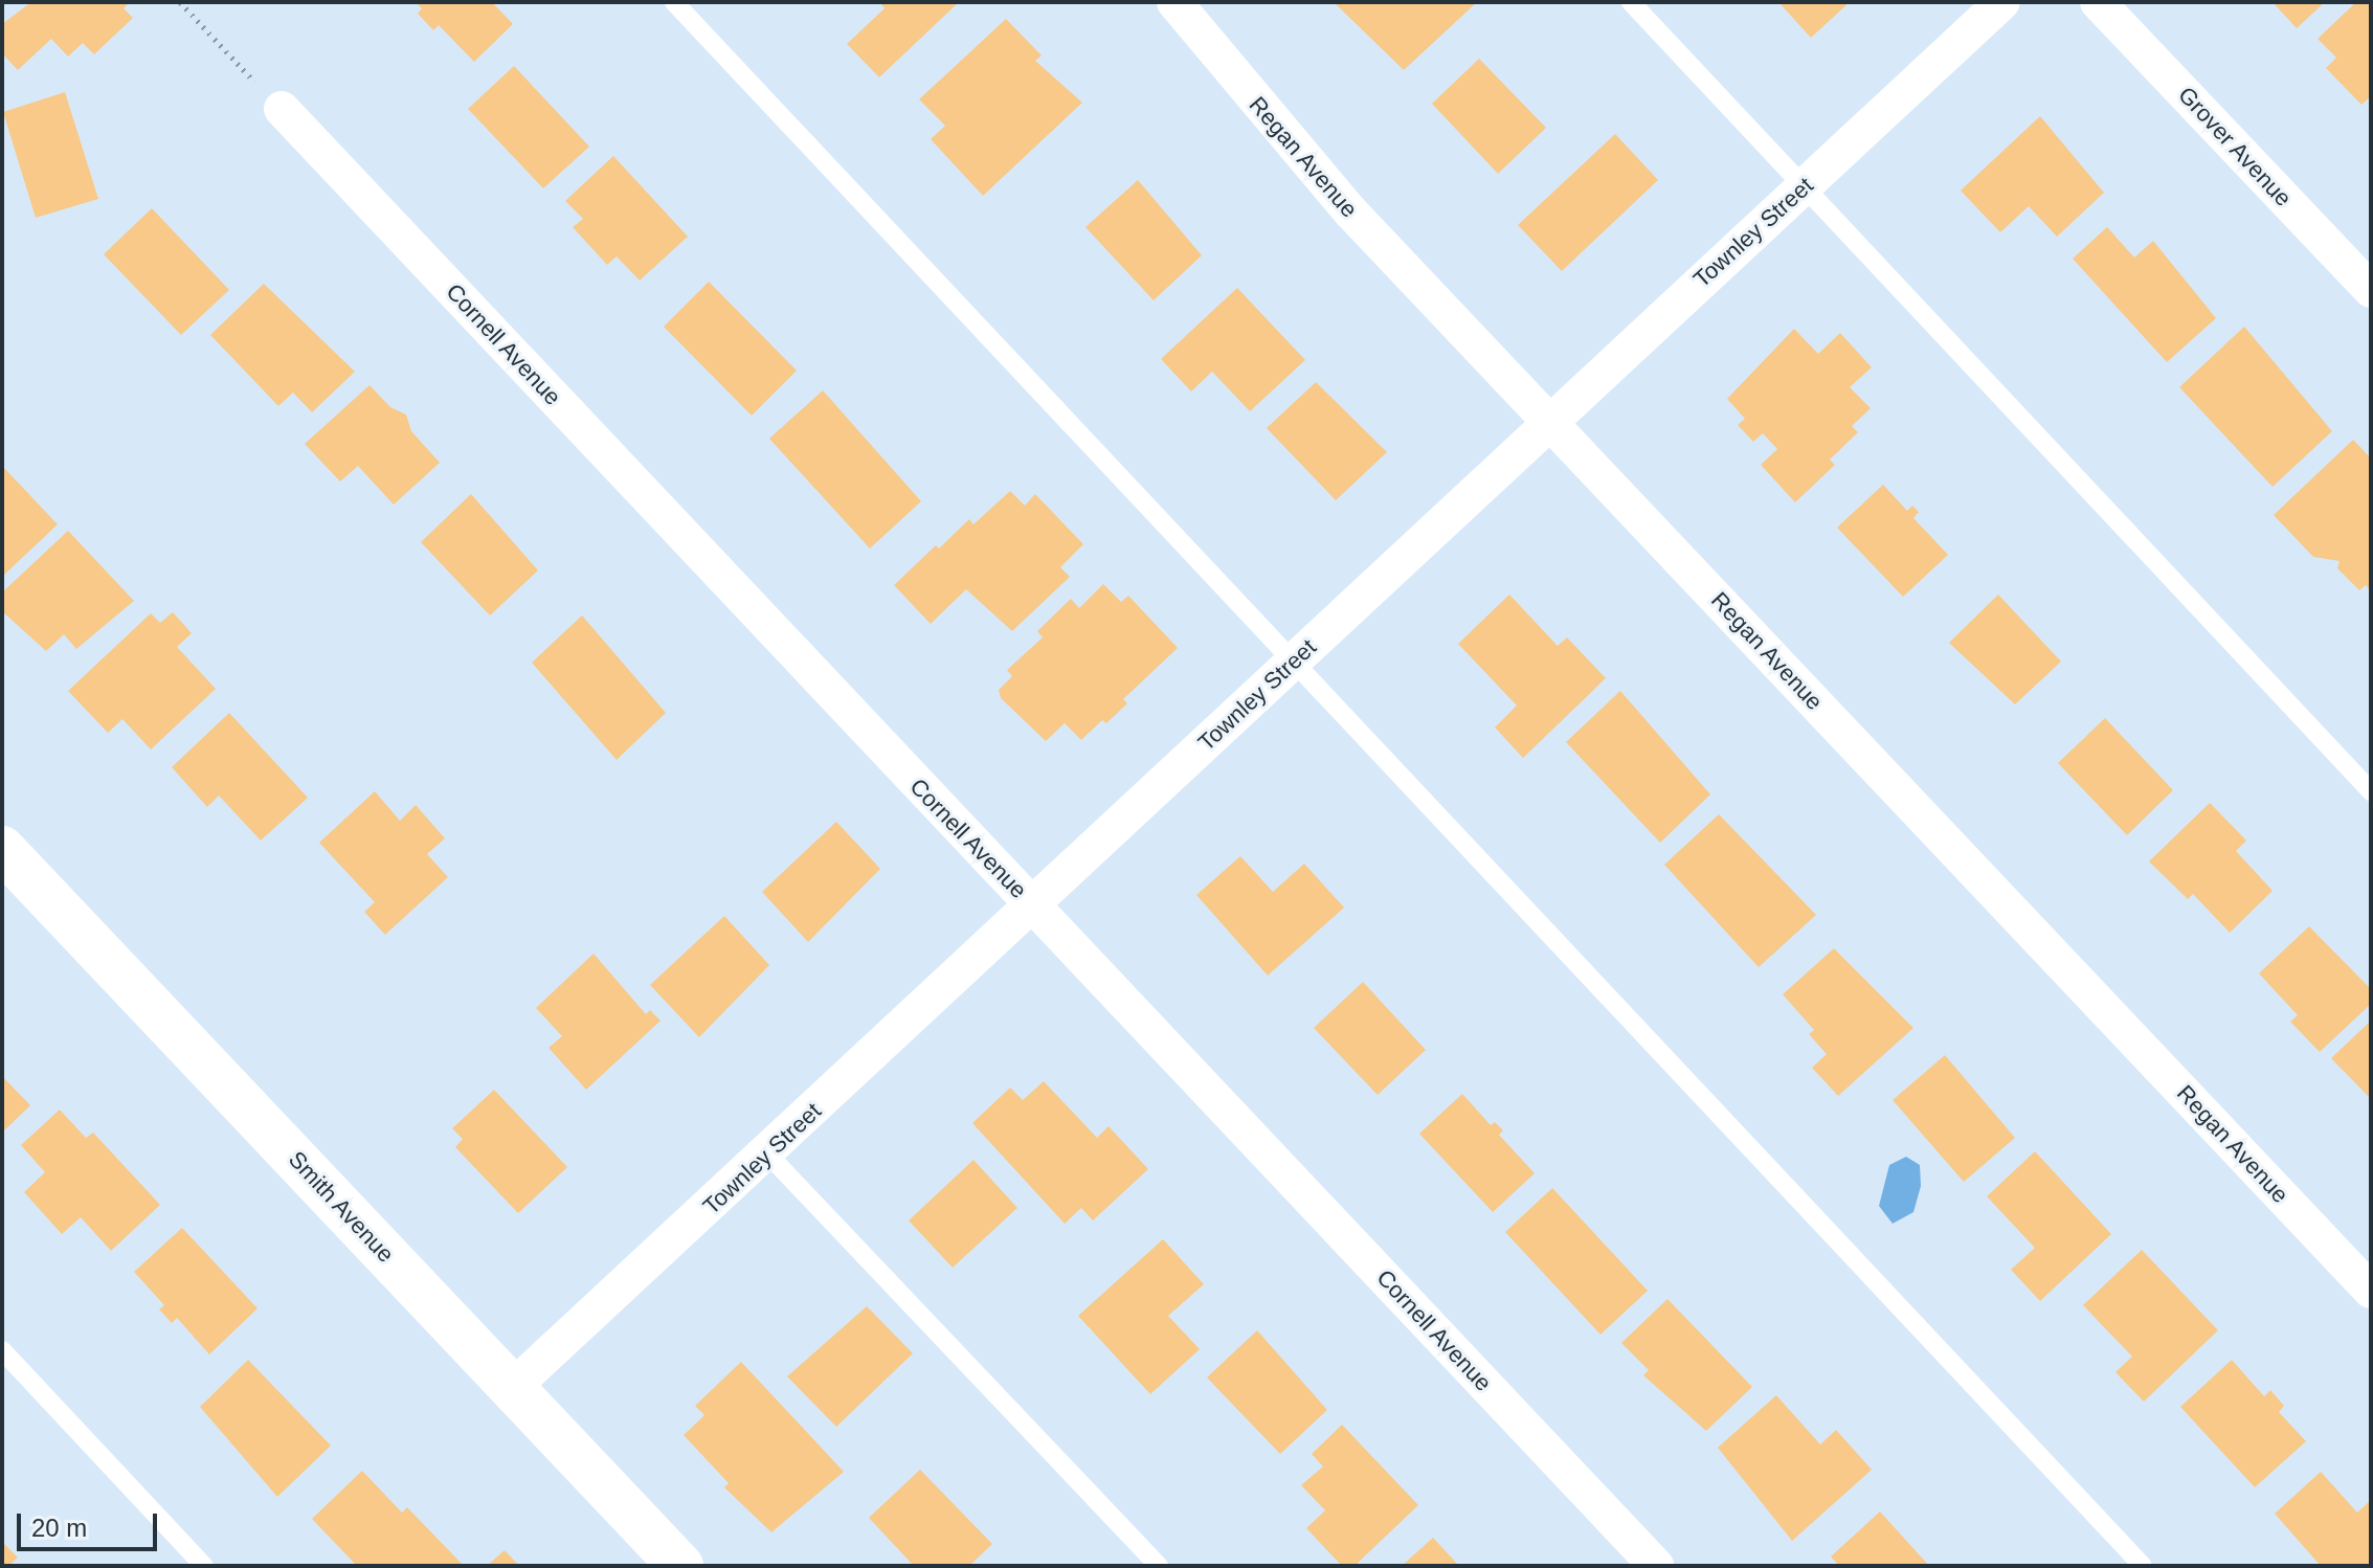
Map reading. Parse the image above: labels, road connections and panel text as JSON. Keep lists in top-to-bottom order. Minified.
{"streets":{"street":["Grover Avenue","Regan Avenue","Townley Street","Cornell Avenue","Smith Avenue"]},"crossings":[["Regan Avenue","Townley Street"],["Townley Street","Cornell Avenue"],["Townley Street","Smith Avenue"]],"scale_bar":"20 m"}
